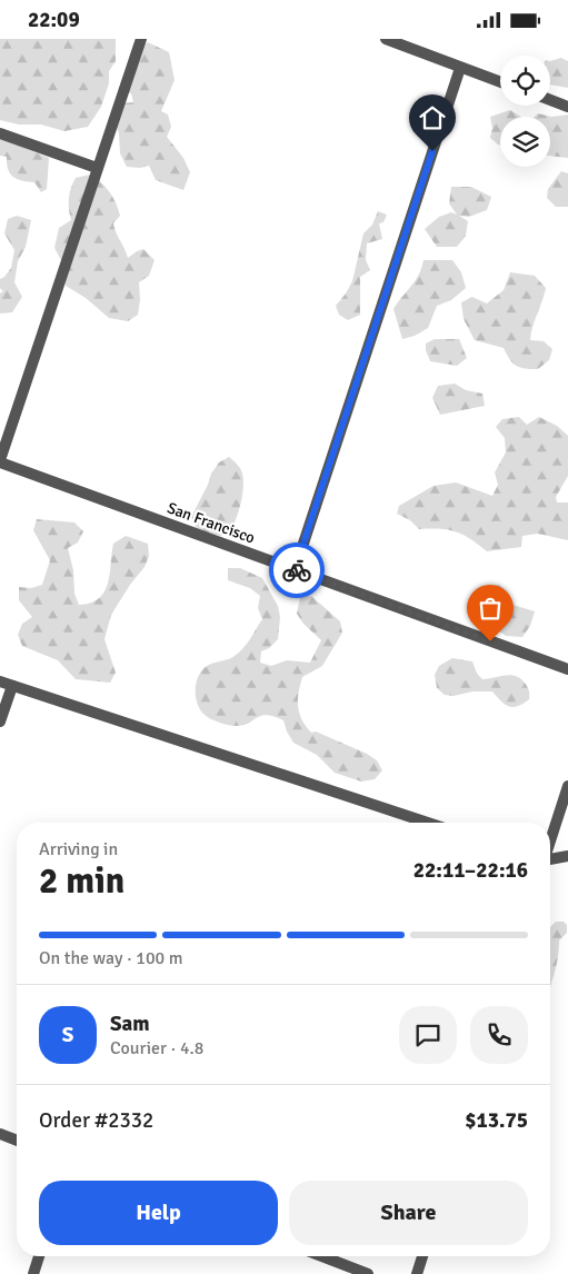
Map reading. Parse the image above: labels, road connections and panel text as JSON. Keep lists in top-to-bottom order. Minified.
{"streets":{"street":["San Francisco"]},"page":{"status":"22:09","heading":["2 min","Arriving in","22:11–22:16"],"panel":["Sam","Courier · 4.8","Order #2332","$13.75"],"bar":"On the way · 100 m","round":"S","buttons":["Help","Share"]}}
